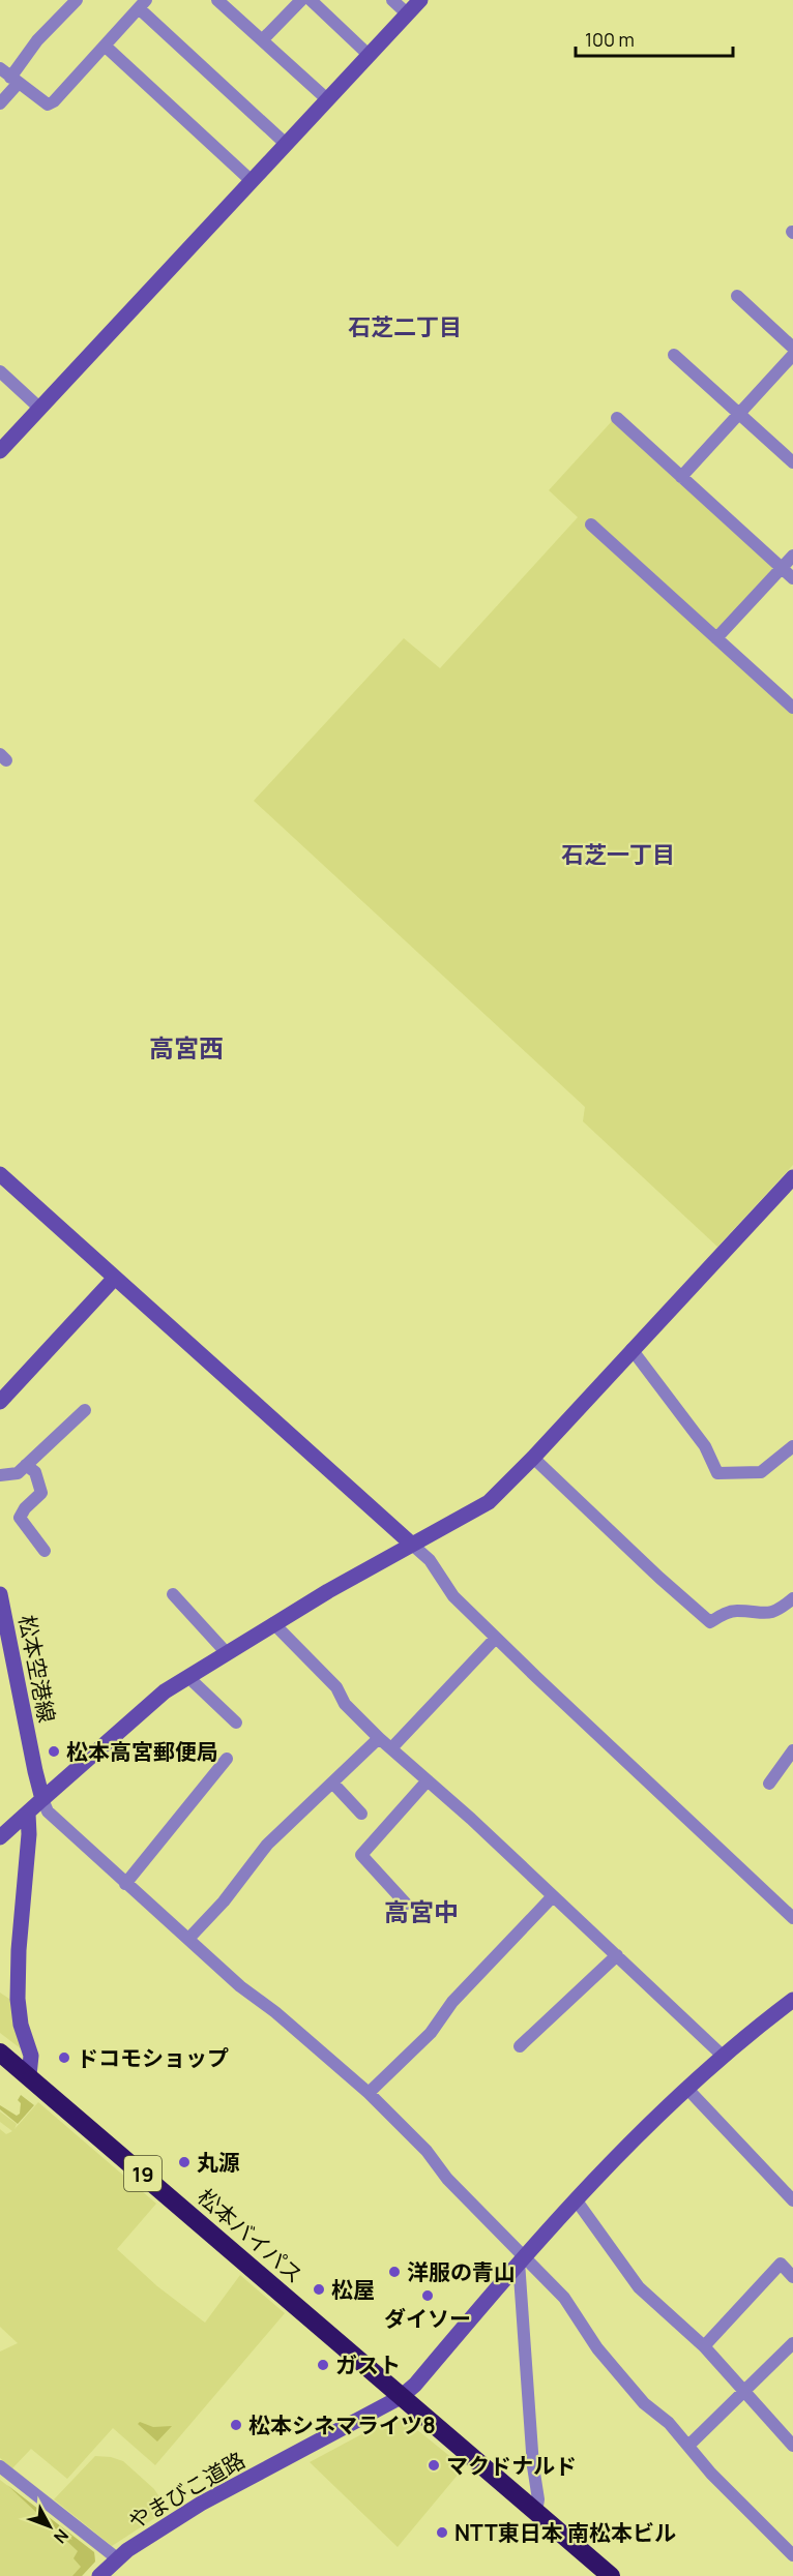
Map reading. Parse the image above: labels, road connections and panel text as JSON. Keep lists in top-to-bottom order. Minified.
{"streets":{"highway":["19","松本バイパス"],"street":["松本空港線","やまびこ道路"]},"crossings":[["松本バイパス","やまびこ道路"]],"districts":["石芝二丁目","石芝一丁目","高宮西","高宮中"],"places":["松本高宮郵便局","ドコモショップ","丸源","洋服の青山","松屋","ダイソー","ガスト","松本シネマライツ8","マクドナルド","NTT東日本 南松本ビル"],"scale_bar":"100 m","north":"bottom right"}
